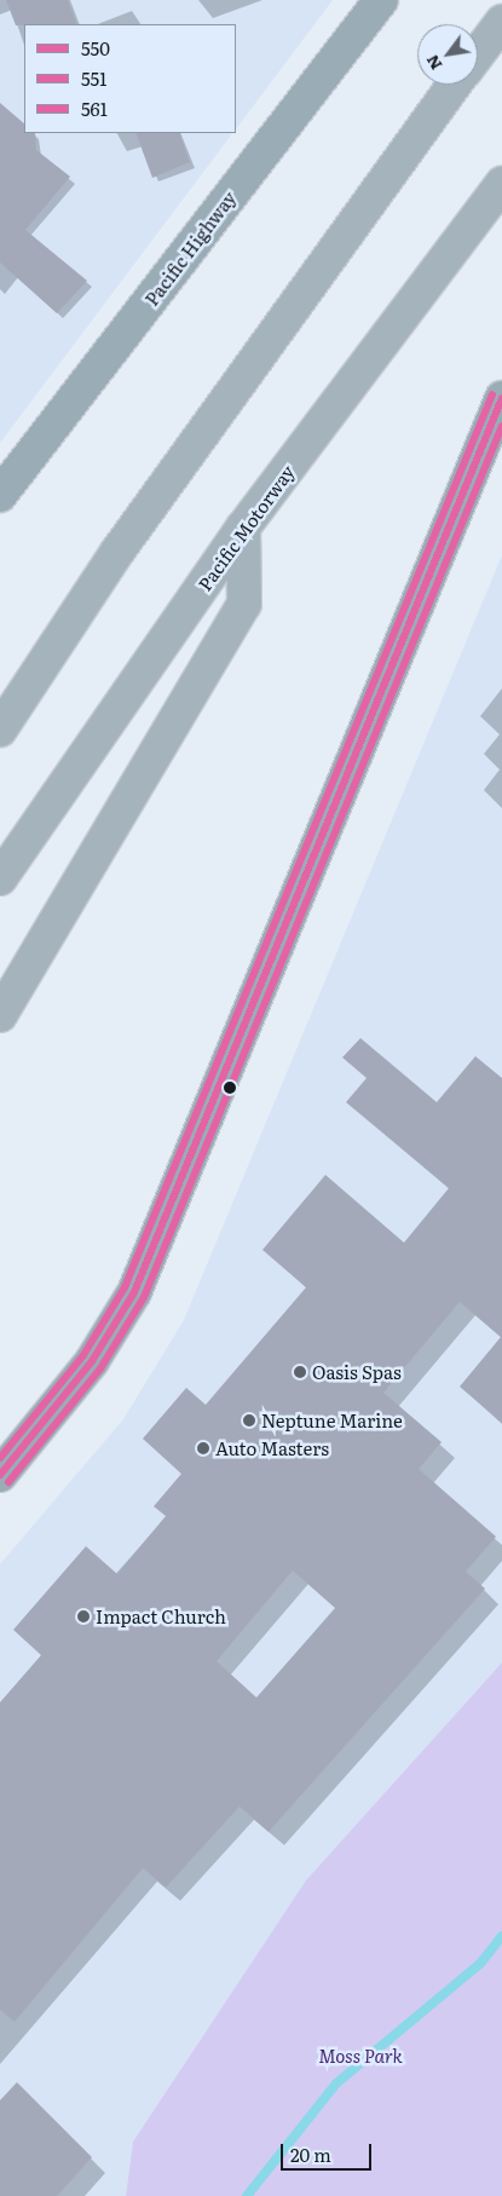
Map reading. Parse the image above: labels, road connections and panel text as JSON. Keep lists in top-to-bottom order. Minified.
{"streets":{"highway":["Pacific Motorway"],"street":["Pacific Highway"]},"parks":["Moss Park"],"places":["Oasis Spas","Neptune Marine","Auto Masters","Impact Church"],"lines":["transit line 561","transit line 550","transit line 551"],"legend":["550","551","561"],"scale_bar":"20 m","north":"bottom left"}
